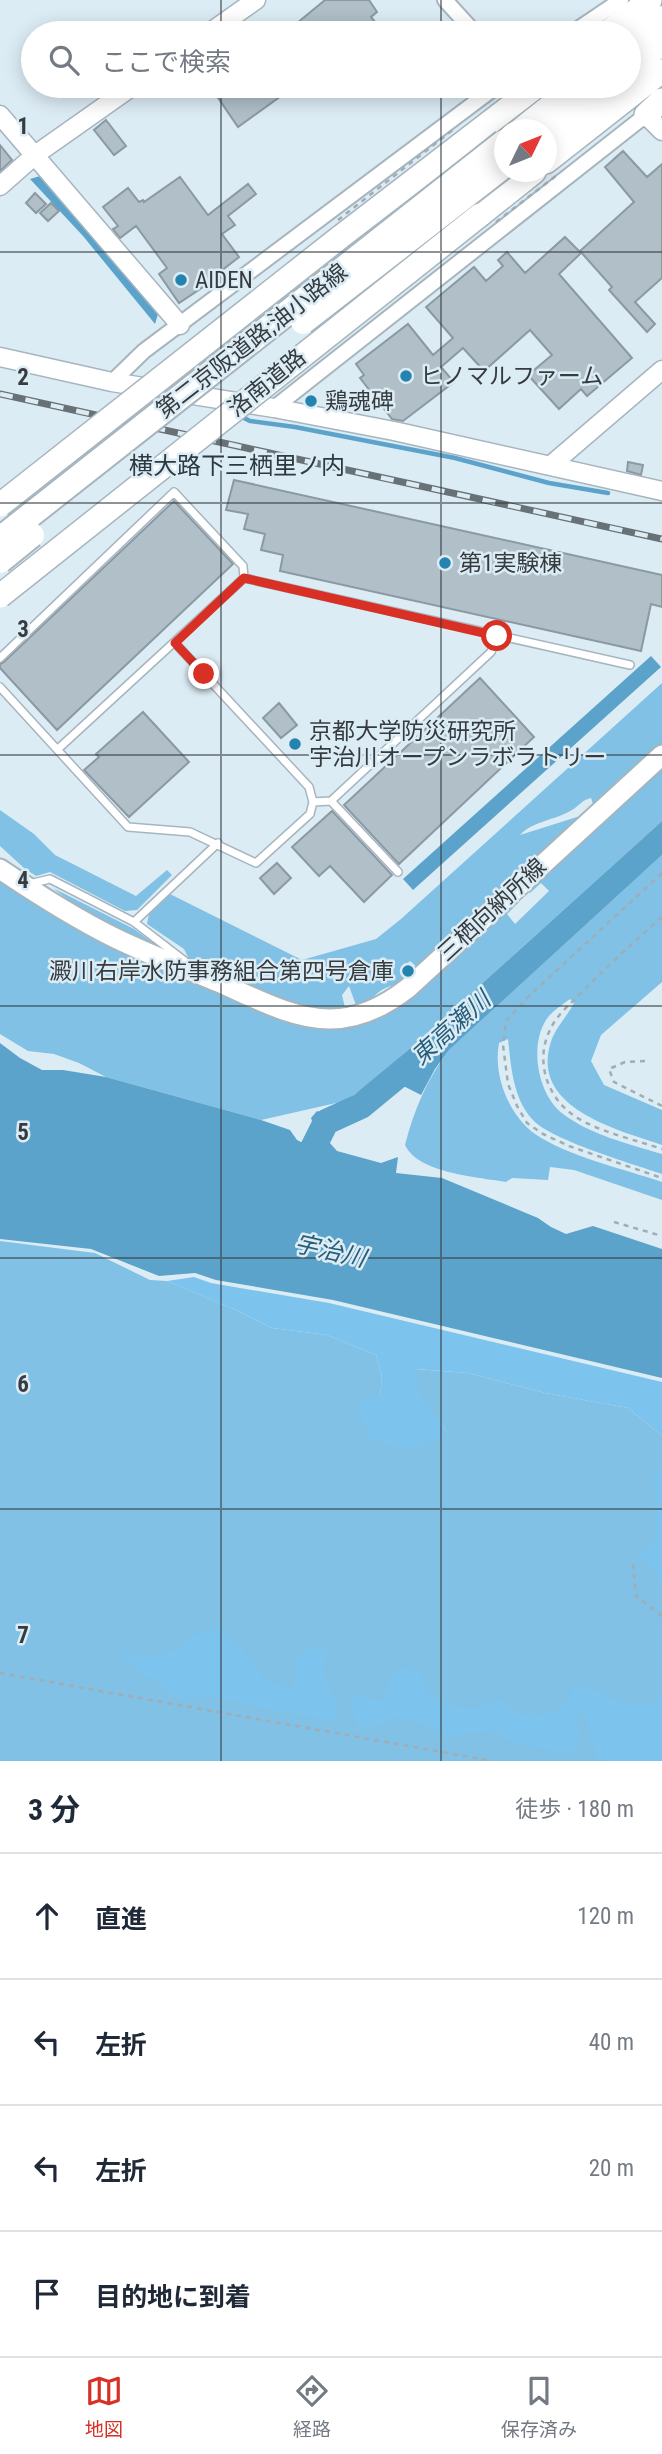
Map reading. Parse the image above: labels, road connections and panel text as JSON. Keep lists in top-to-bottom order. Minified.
{"streets":{"highway":["第二京阪道路;油小路線","洛南道路"],"main road":["三栖向納所線"]},"districts":["横大路下三栖里ノ内"],"water":["東高瀬川","宇治川"],"places":["AIDEN","ヒノマルファーム","鶏魂碑","第1実験棟","京都大学防災研究所 宇治川オープンラボラトリー","澱川右岸水防事務組合第四号倉庫"],"north":"top right","page":{"search":"ここで検索","heading":["3 分","徒歩 · 180 m"],"list":[["直進","120 m"],["左折","40 m"],["左折","20 m"],"目的地に到着"],"nav":["地図","経路","保存済み"]},"grid":{"rows":["1","2","3","4","5","6","7"]}}
